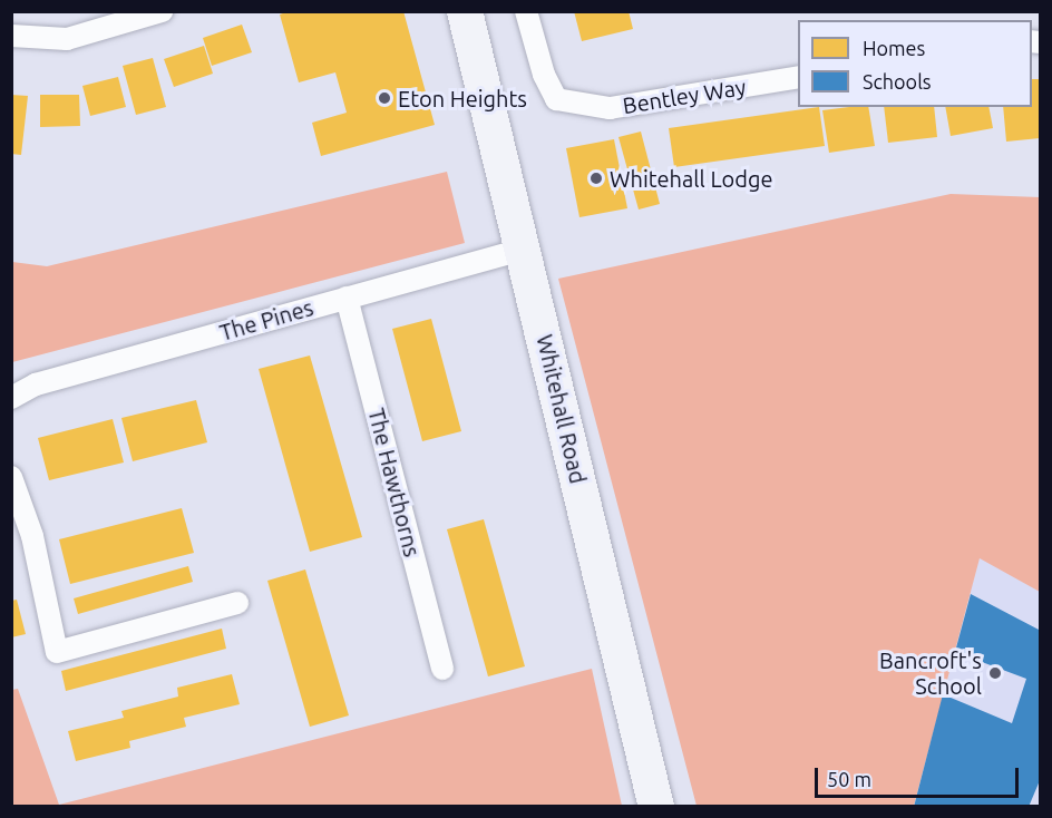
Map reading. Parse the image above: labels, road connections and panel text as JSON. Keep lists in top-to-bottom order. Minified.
{"streets":{"main road":["Whitehall Road"],"street":["Bentley Way","The Pines","The Hawthorns"]},"crossings":[["The Pines","Whitehall Road"],["The Pines","The Hawthorns"]],"places":["Eton Heights","Whitehall Lodge","Bancroft's School"],"legend":["Homes","Schools"],"scale_bar":"50 m"}
